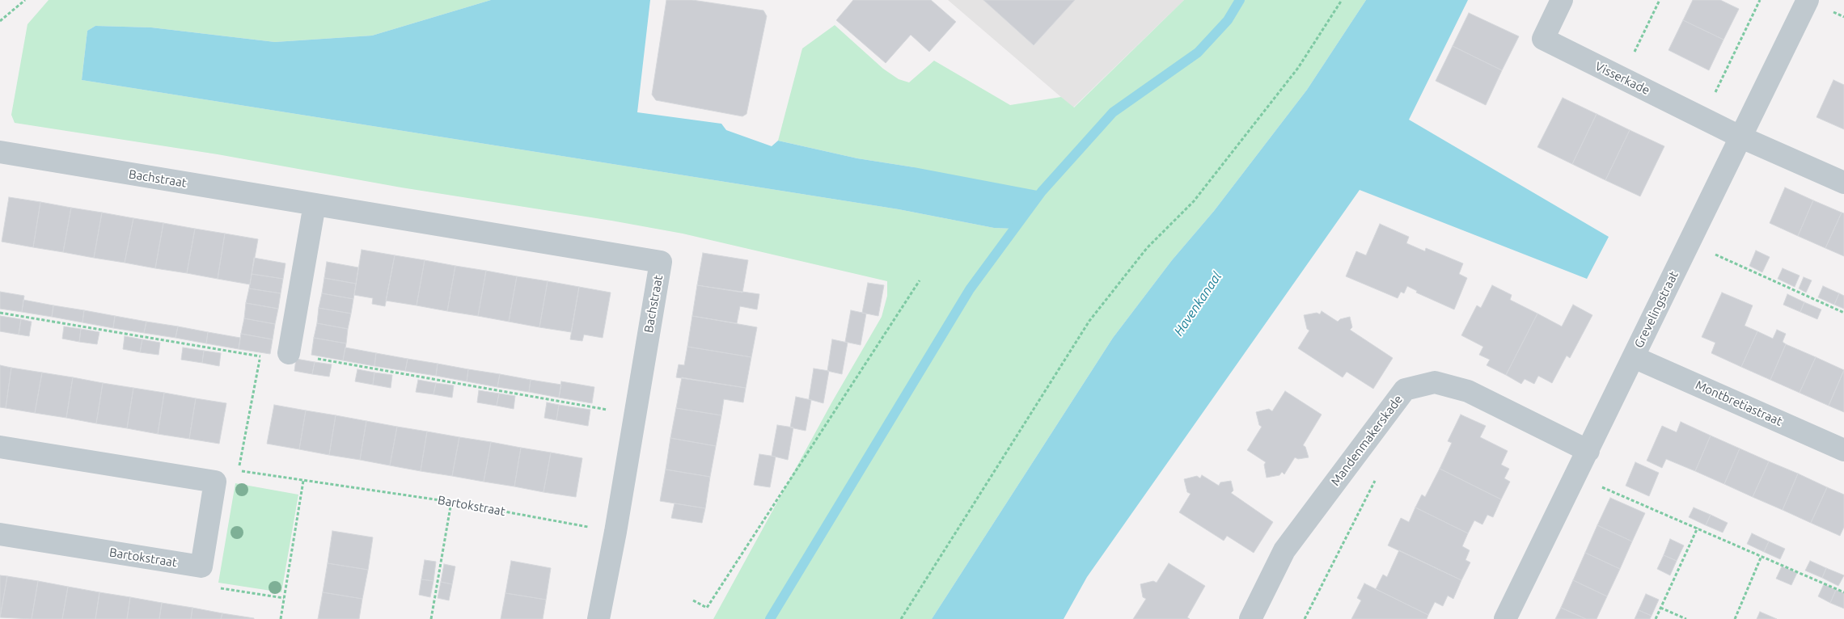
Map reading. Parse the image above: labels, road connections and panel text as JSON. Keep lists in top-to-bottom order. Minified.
{"streets":{"street":["Visserkade","Bachstraat","Grevelingstraat","Montbretiastraat","Mandenmakerskade","Bartokstraat"]},"crossings":[["Visserkade","Grevelingstraat"],["Grevelingstraat","Montbretiastraat"],["Grevelingstraat","Mandenmakerskade"]],"water":["Havenkanaal"]}
